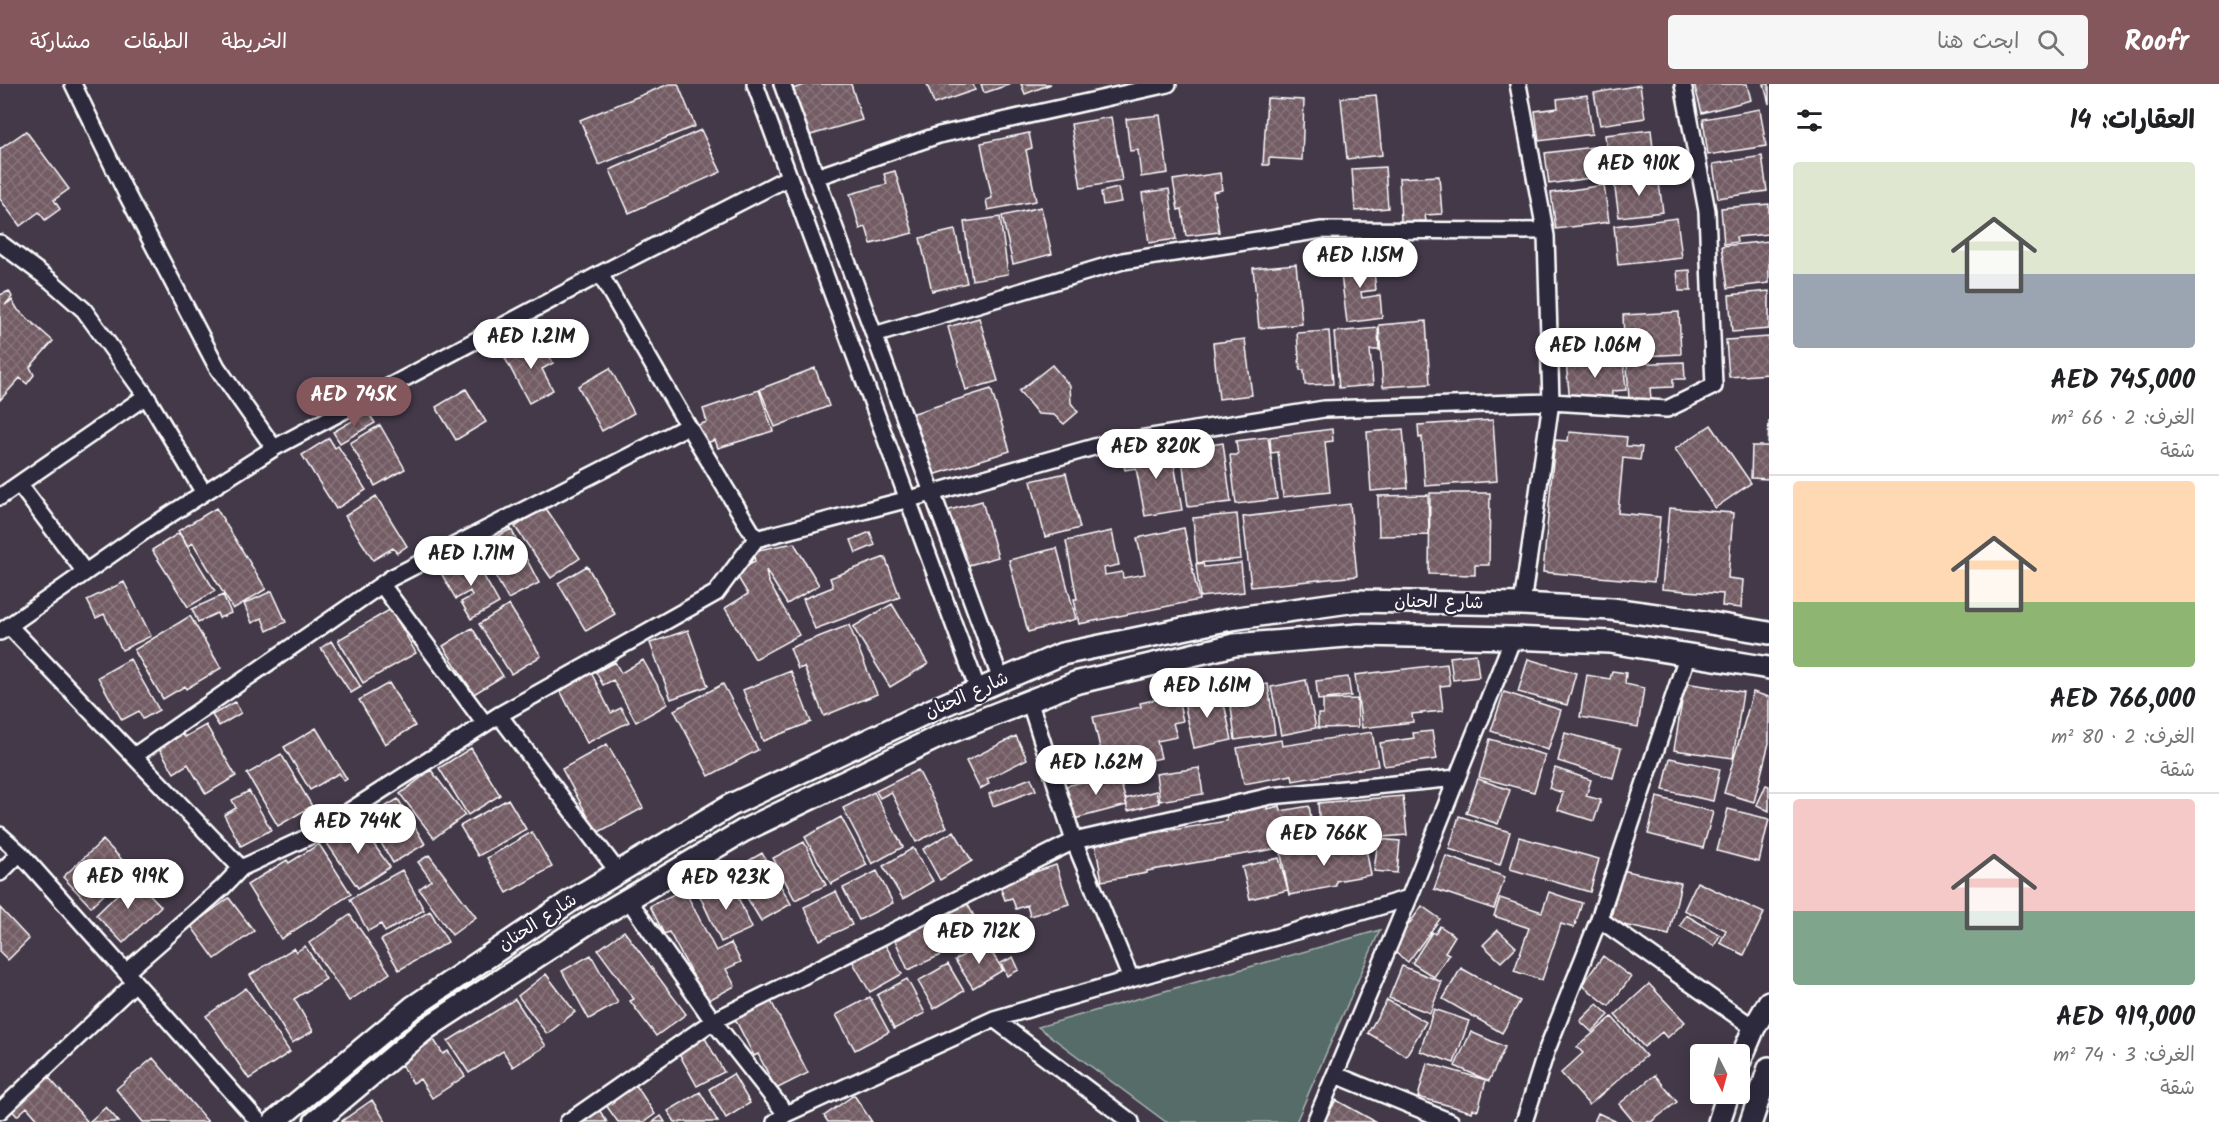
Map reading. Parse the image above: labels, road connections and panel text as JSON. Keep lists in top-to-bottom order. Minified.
{"streets":{"main road":["شارع الحنان"]},"north":"bottom","page":{"header":"Roofr","search":"ابحث هنا","nav":["الخريطة","الطبقات","مشاركة"],"heading":"العقارات: 14","price":["AED 910K","AED 1.15M","AED 1.21M","AED 1.06M","AED 745K","AED 820K","AED 1.71M","AED 1.61M","AED 1.62M","AED 744K","AED 766K","AED 919K","AED 923K","AED 712K"],"list":[{"name":"AED 745,000","note":"الغرف: 2 · 66 m² · شقة"},{"name":"AED 766,000","note":"الغرف: 2 · 80 m² · شقة"},{"name":"AED 919,000","note":"الغرف: 3 · 74 m² · شقة"}]}}
